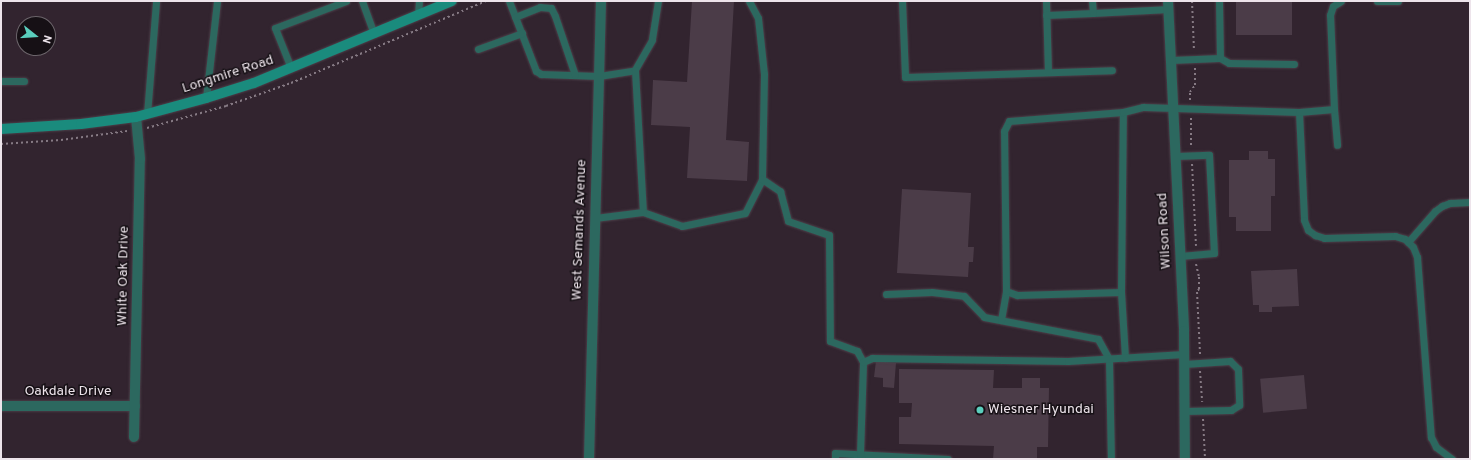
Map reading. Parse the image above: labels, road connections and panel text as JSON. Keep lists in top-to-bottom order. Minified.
{"streets":{"main road":["Longmire Road"],"street":["West Semands Avenue","Wilson Road","White Oak Drive","Oakdale Drive"]},"crossings":[["Longmire Road","White Oak Drive"],["White Oak Drive","Oakdale Drive"]],"places":["Wiesner Hyundai"],"north":"right"}
